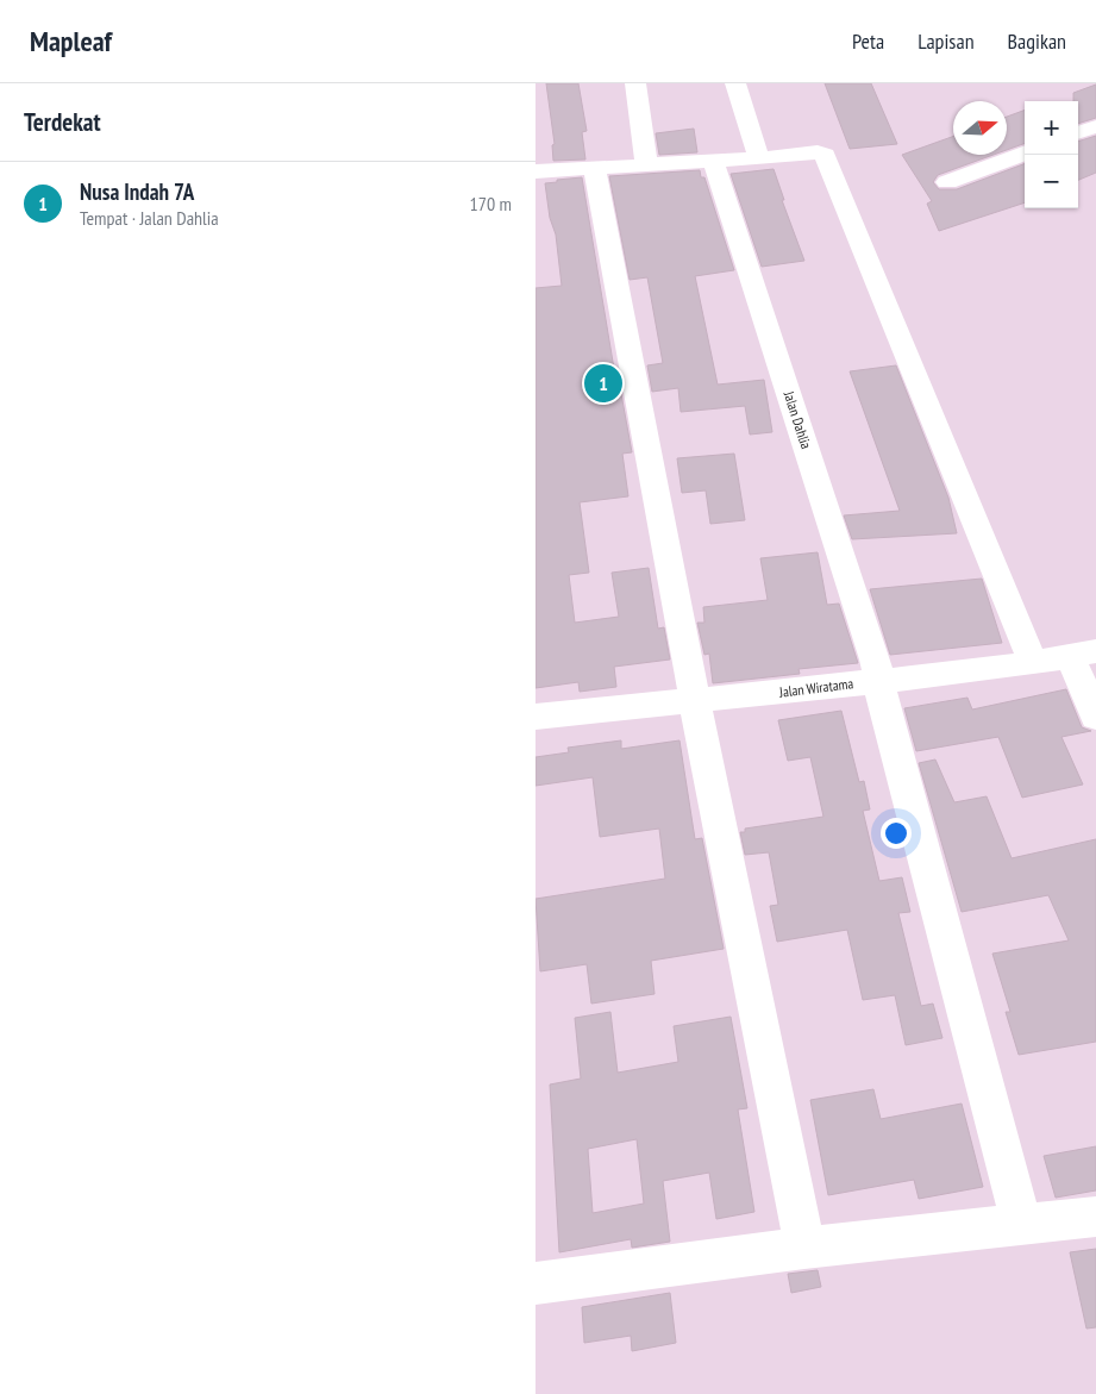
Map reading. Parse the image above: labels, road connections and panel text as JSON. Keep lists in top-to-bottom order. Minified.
{"streets":{"street":["Jalan Dahlia","Jalan Wiratama"]},"crossings":[["Jalan Dahlia","Jalan Wiratama"]],"north":"right","page":{"header":"Mapleaf","nav":["Peta","Lapisan","Bagikan"],"heading":"Terdekat","map_buttons":["+","−"],"list":[{"mark":"1","name":"Nusa Indah 7A","note":"Tempat · Jalan Dahlia","value":"170 m"}],"pins":"1"}}
